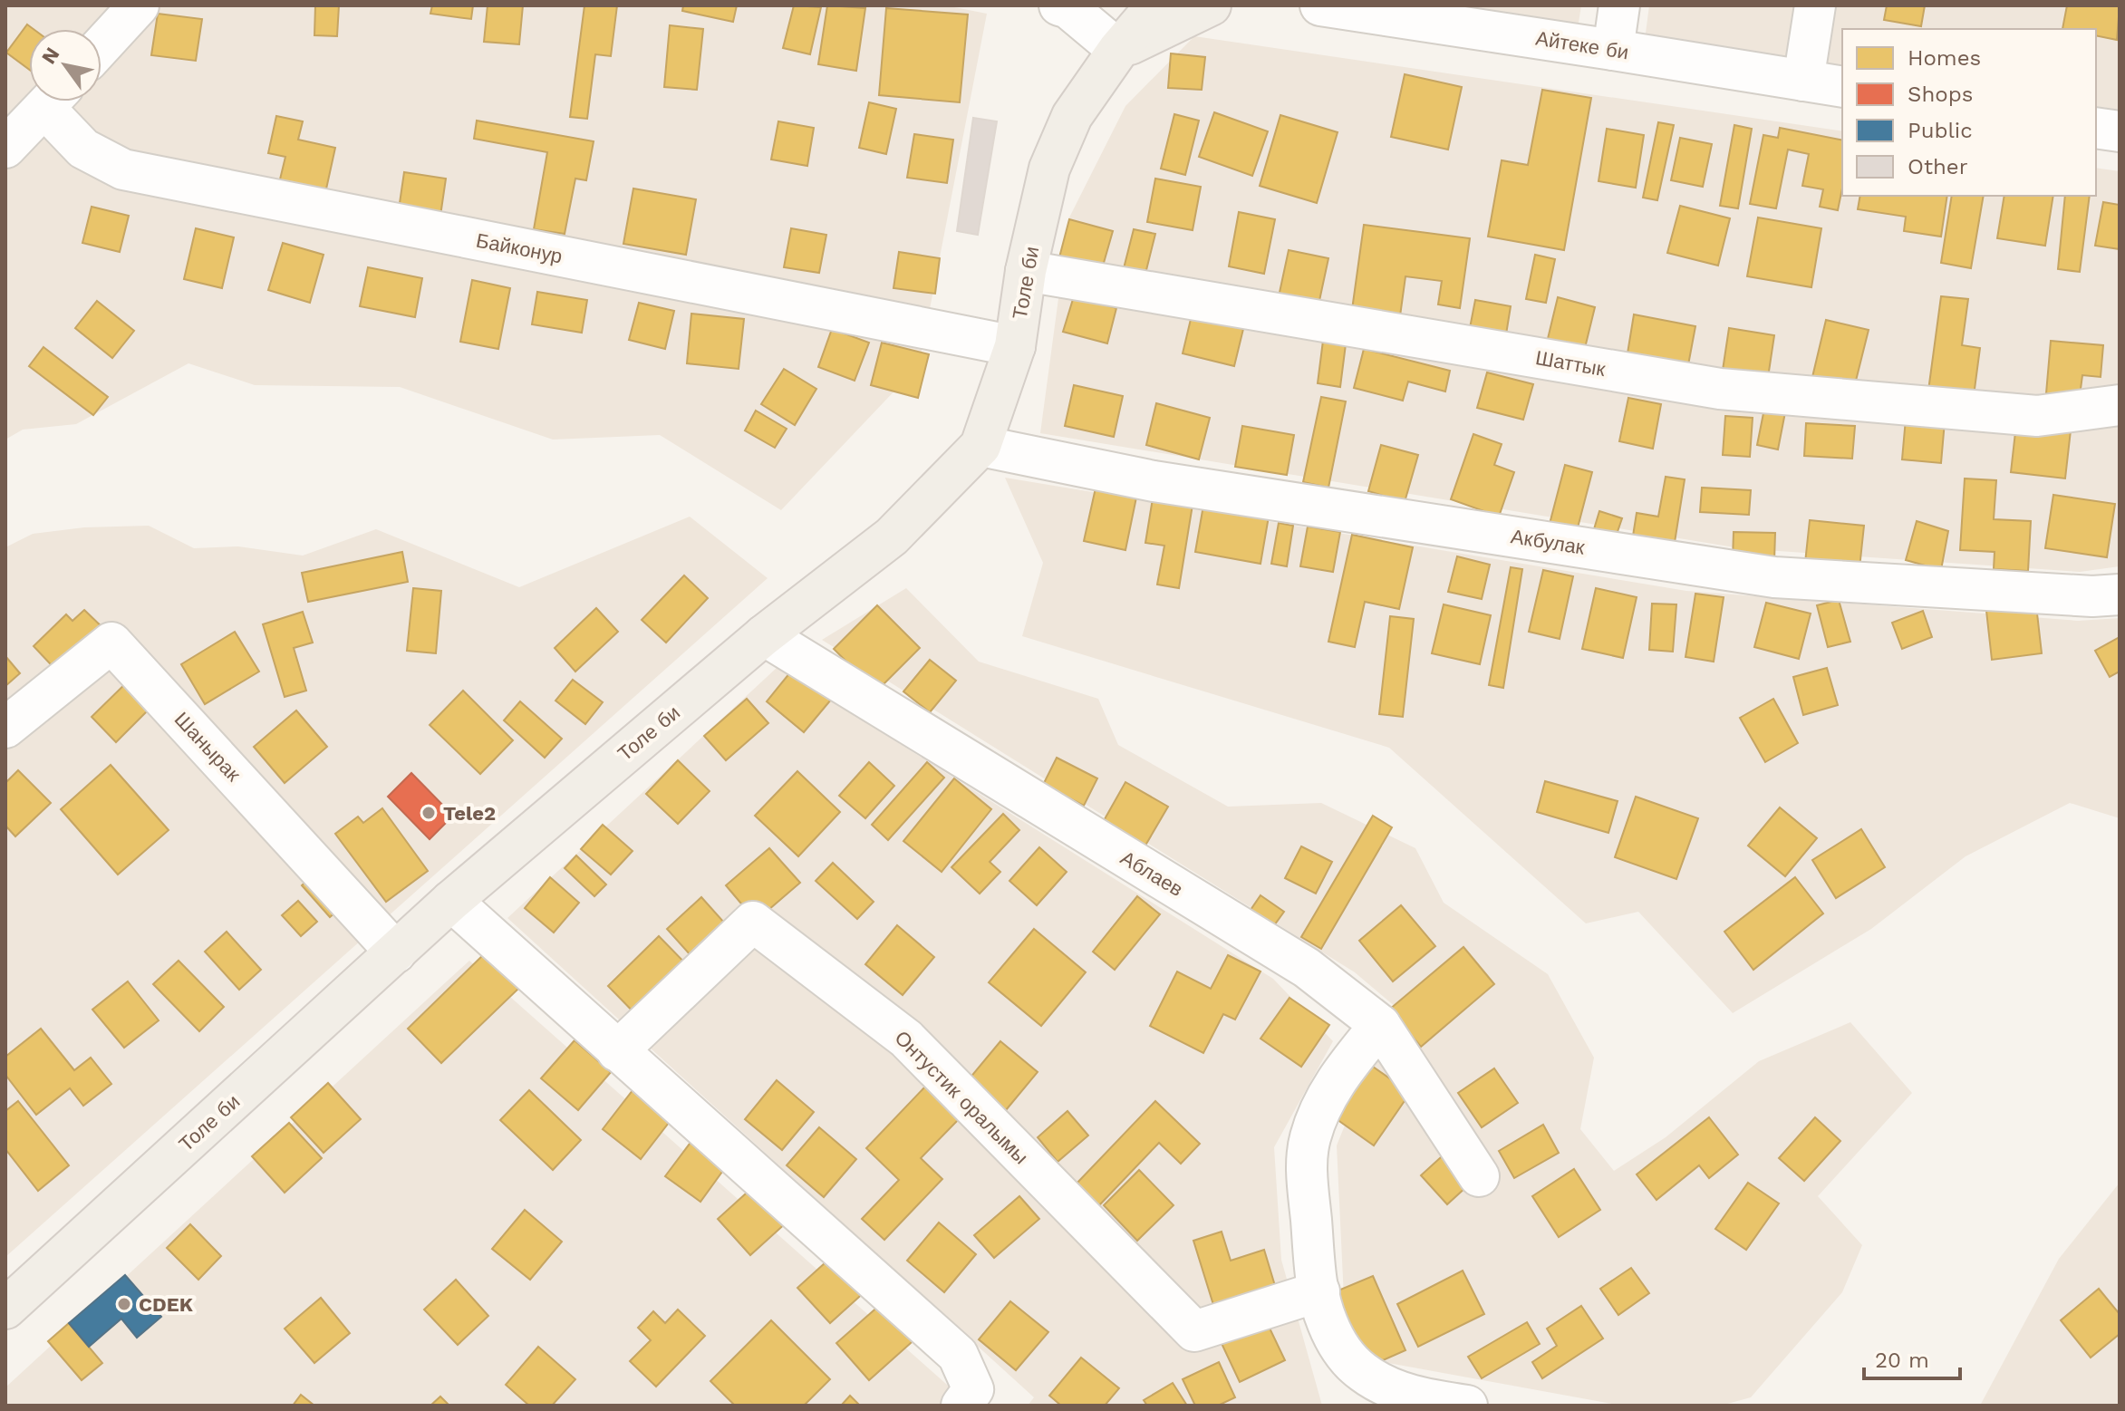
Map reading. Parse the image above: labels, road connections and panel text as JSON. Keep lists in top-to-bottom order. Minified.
{"streets":{"main road":["Толе би"],"street":["Айтеке би","Байконур","Шаттык","Акбулак","Шанырак","Аблаев","Онтустик оралымы"]},"crossings":[["Байконур","Толе би"],["Толе би","Шаттык"],["Толе би","Акбулак"],["Толе би","Шанырак"],["Толе би","Аблаев"]],"places":["Tele2","CDEK"],"legend":["Homes","Shops","Public","Other"],"scale_bar":"20 m","north":"top left"}
